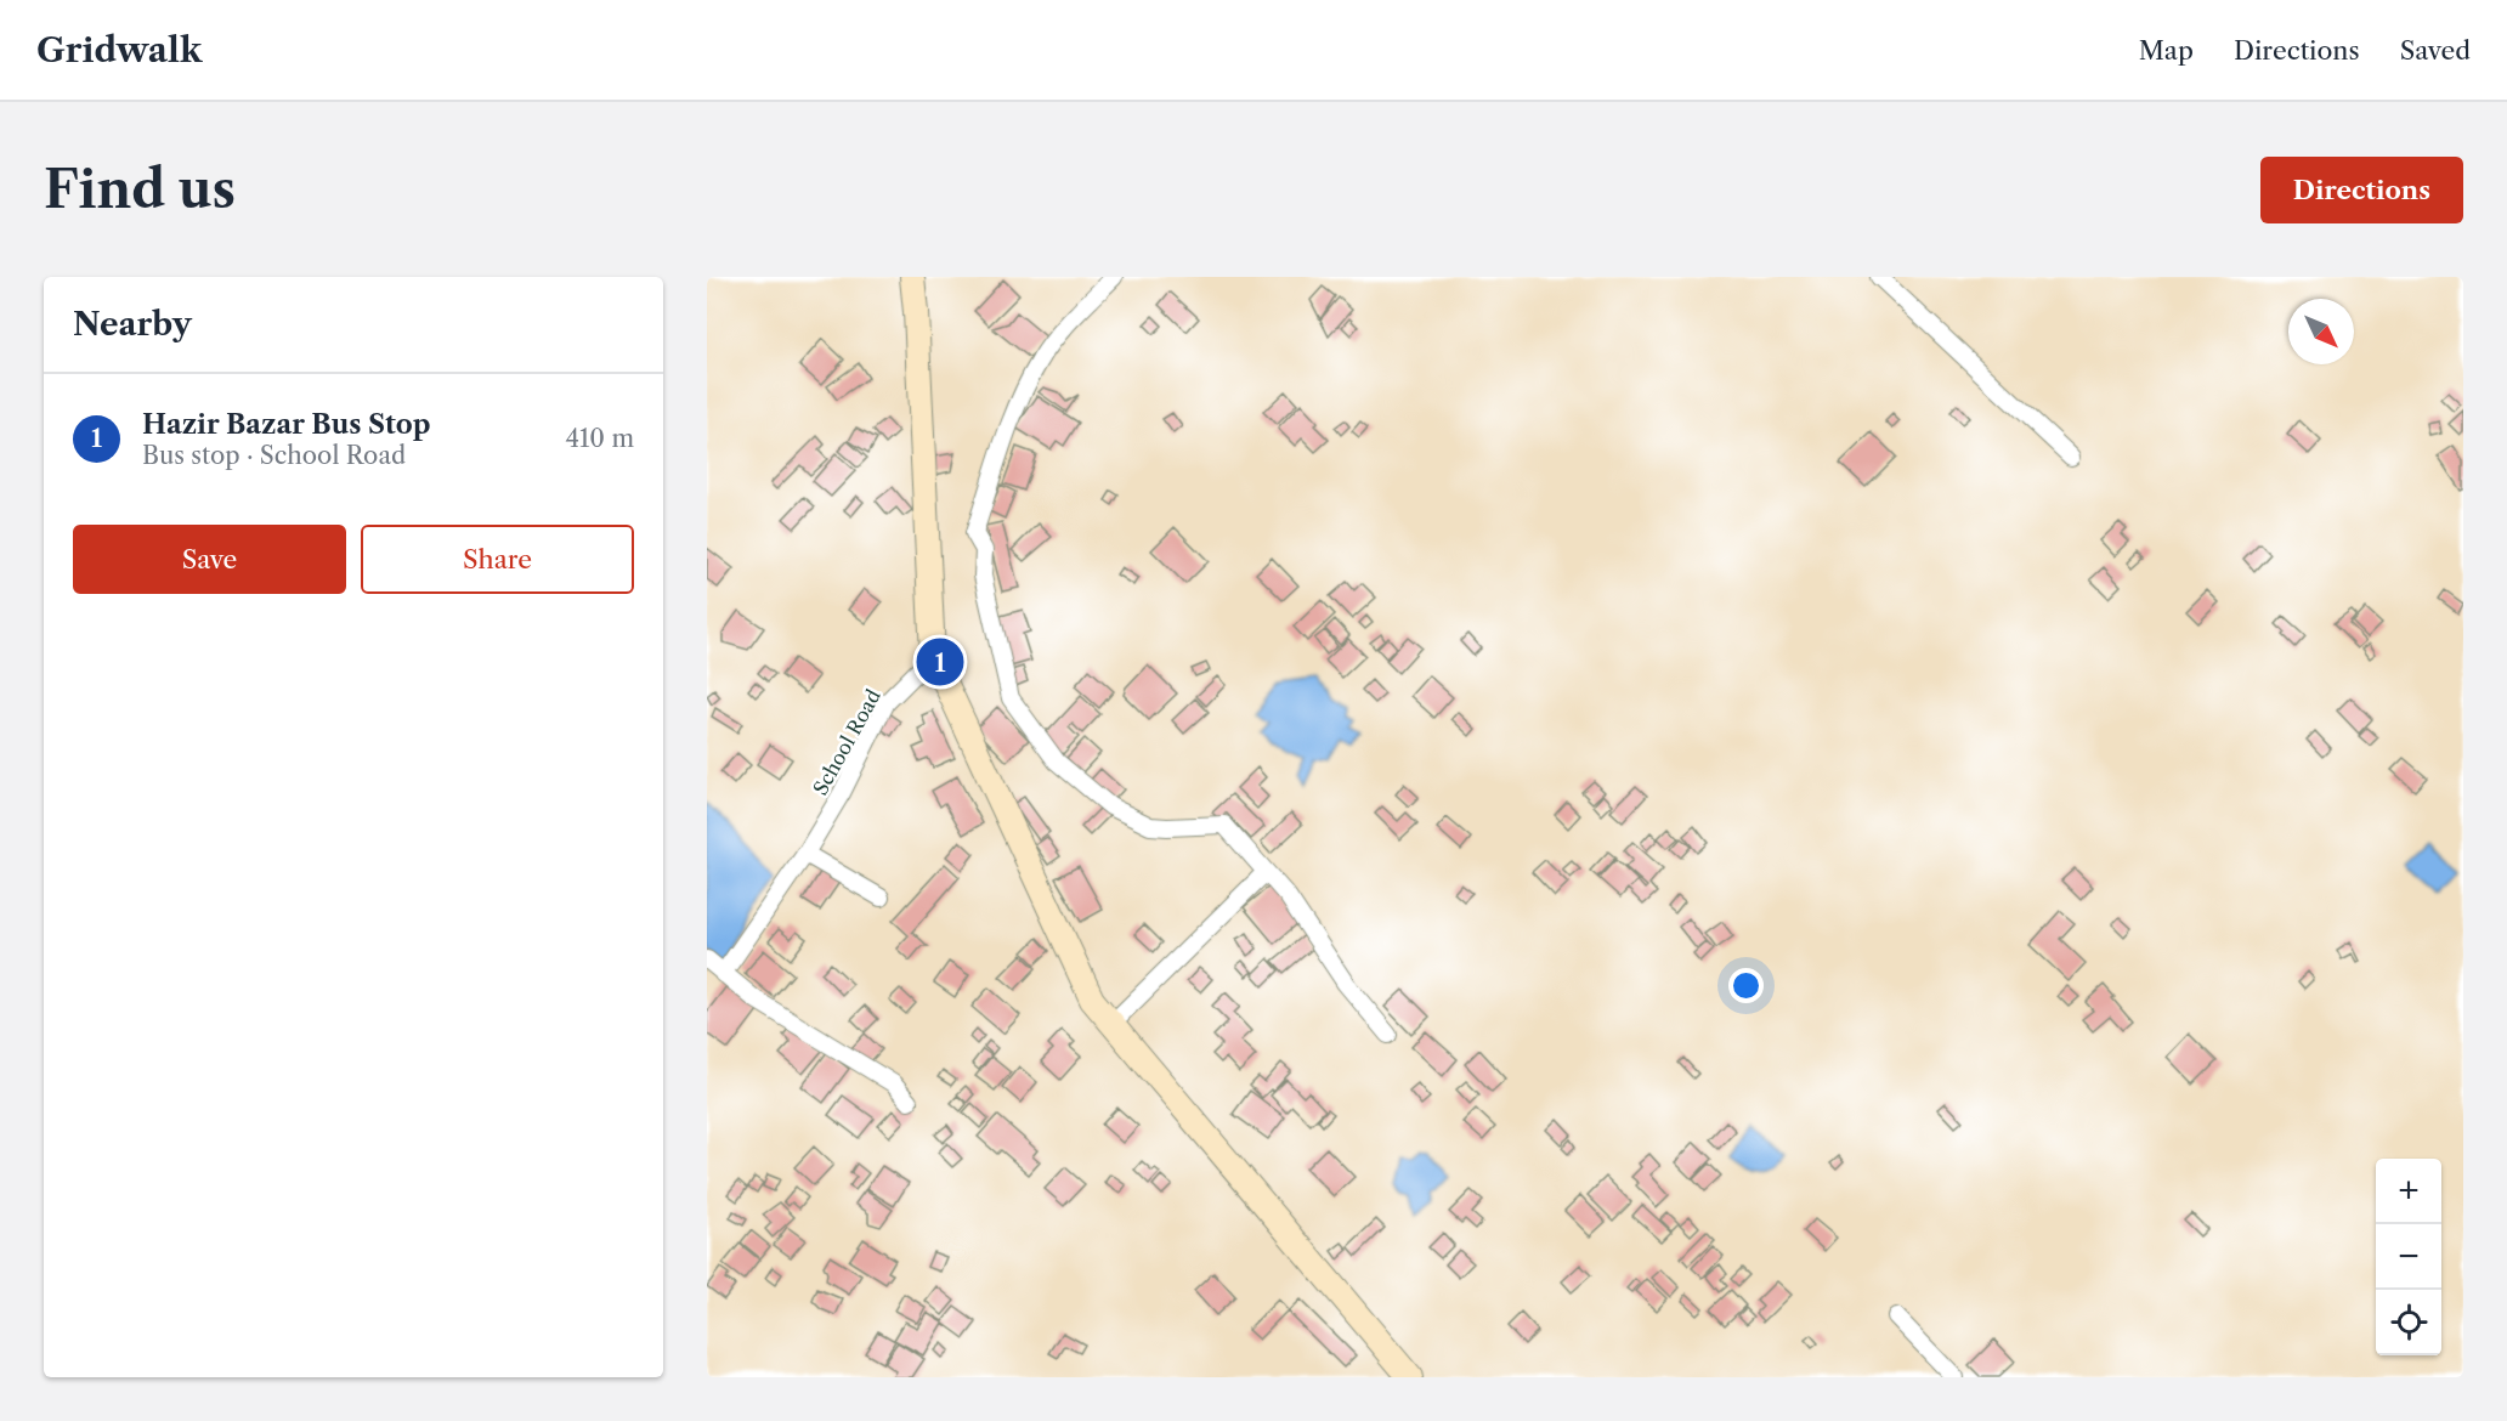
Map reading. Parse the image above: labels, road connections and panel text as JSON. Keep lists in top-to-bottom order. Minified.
{"streets":{"street":["School Road"]},"north":"bottom right","page":{"header":"Gridwalk","nav":["Map","Directions","Saved"],"buttons":["Directions",["Save","Share"]],"title":"Find us","heading":"Nearby","list":[{"mark":"1","name":"Hazir Bazar Bus Stop","note":"Bus stop · School Road","value":"410 m"}],"pins":"1","map_buttons":["+","−"]}}
